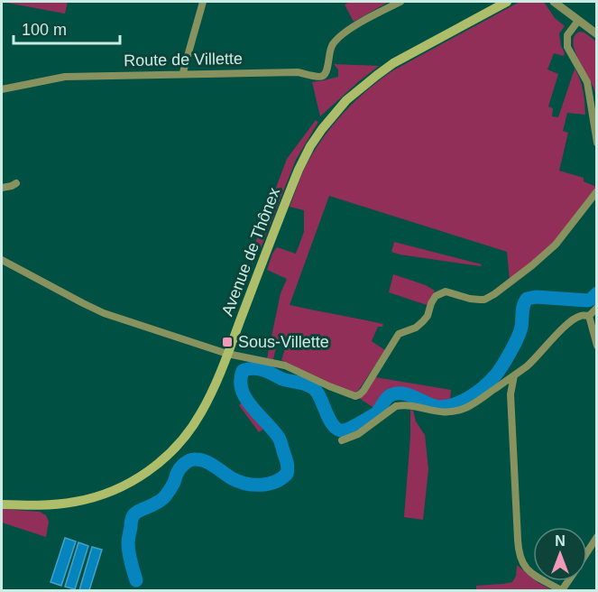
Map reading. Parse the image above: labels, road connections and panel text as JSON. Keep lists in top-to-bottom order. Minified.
{"streets":{"main road":["Avenue de Thônex"],"street":["Route de Villette"]},"places":{"transit":["Sous-Villette"]},"scale_bar":"100 m","north":"top"}
